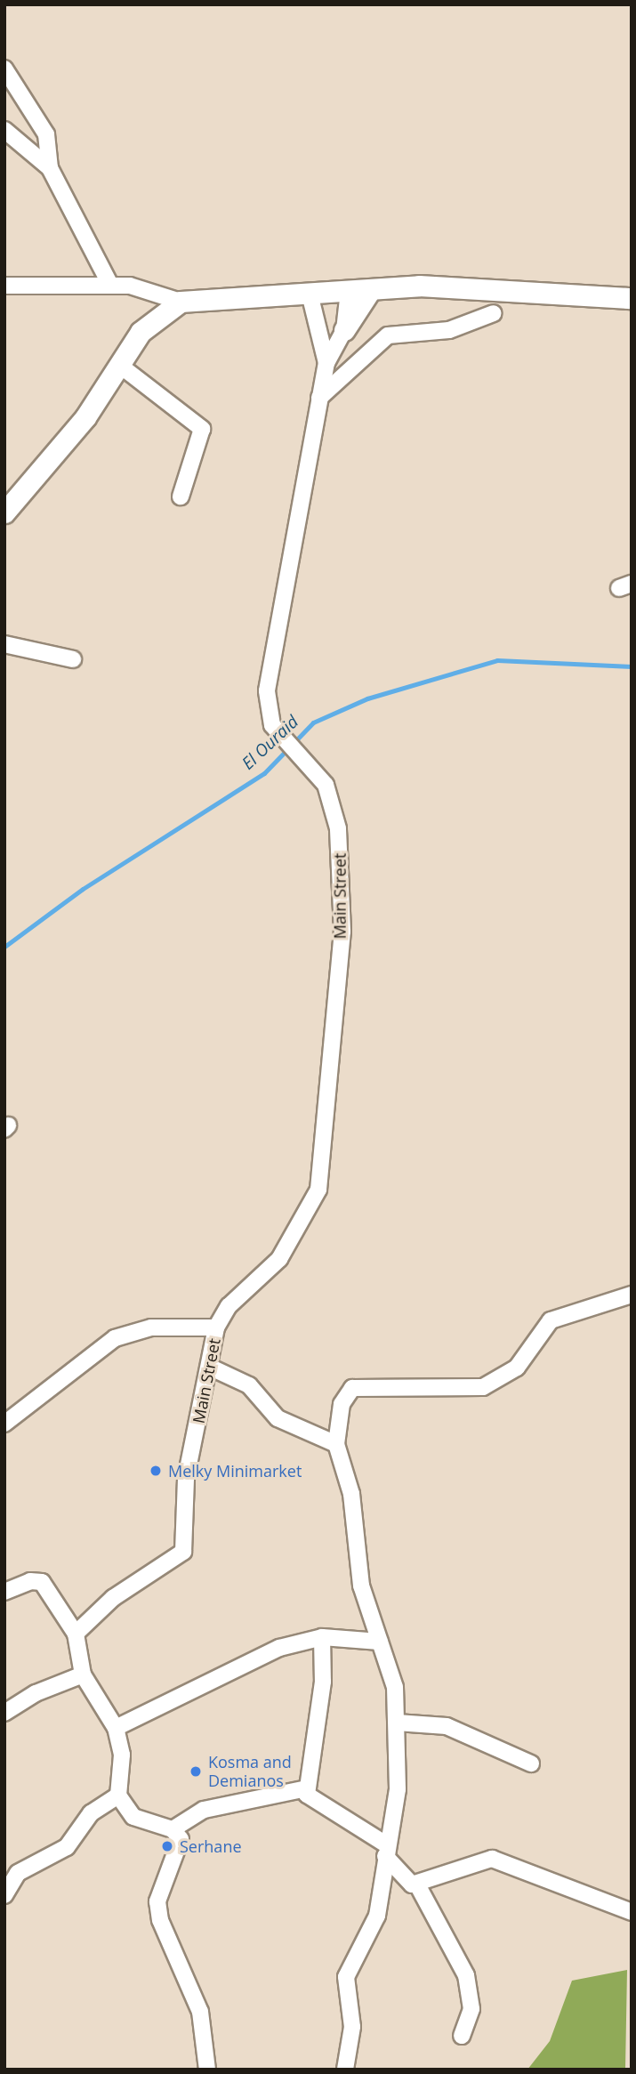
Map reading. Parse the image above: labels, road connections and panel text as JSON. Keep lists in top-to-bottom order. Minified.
{"streets":{"street":["Main Street"]},"water":["El Ouraid"],"places":["Melky Minimarket","Kosma and Demianos","Serhane"]}
